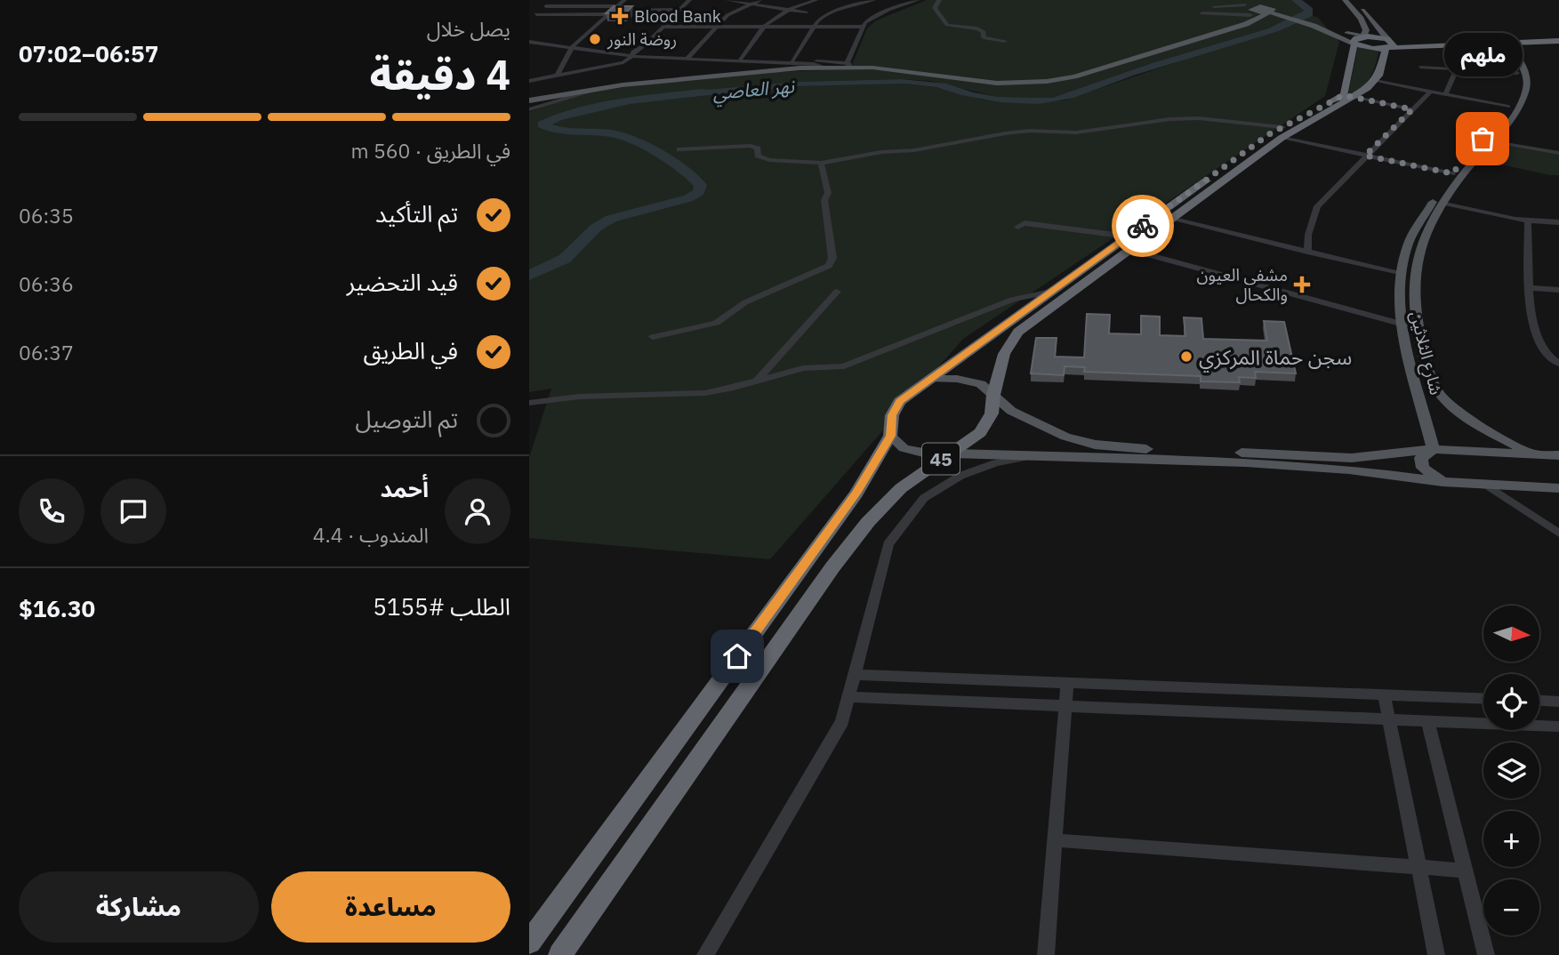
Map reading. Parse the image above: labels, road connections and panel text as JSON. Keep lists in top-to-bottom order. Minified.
{"streets":{"highway":["45"],"main road":["شارع الثلاثين"]},"water":["نهر العاصي"],"places":{"health":["Blood Bank","مشفى العيون والكحال"],"other":["روضة النور","ملهم","سجن حماة المركزي"]},"north":"right","page":{"heading":["4 دقيقة","يصل خلال","06:57–07:02"],"panel":["أحمد","المندوب · 4.4","الطلب #5155","$16.30"],"bubble":"ملهم","bar":"في الطريق · 560 m","list":[["تم التأكيد","06:35"],["قيد التحضير","06:36"],["في الطريق","06:37"],"تم التوصيل"],"map_buttons":["+","−"],"buttons":["مساعدة","مشاركة"]}}
